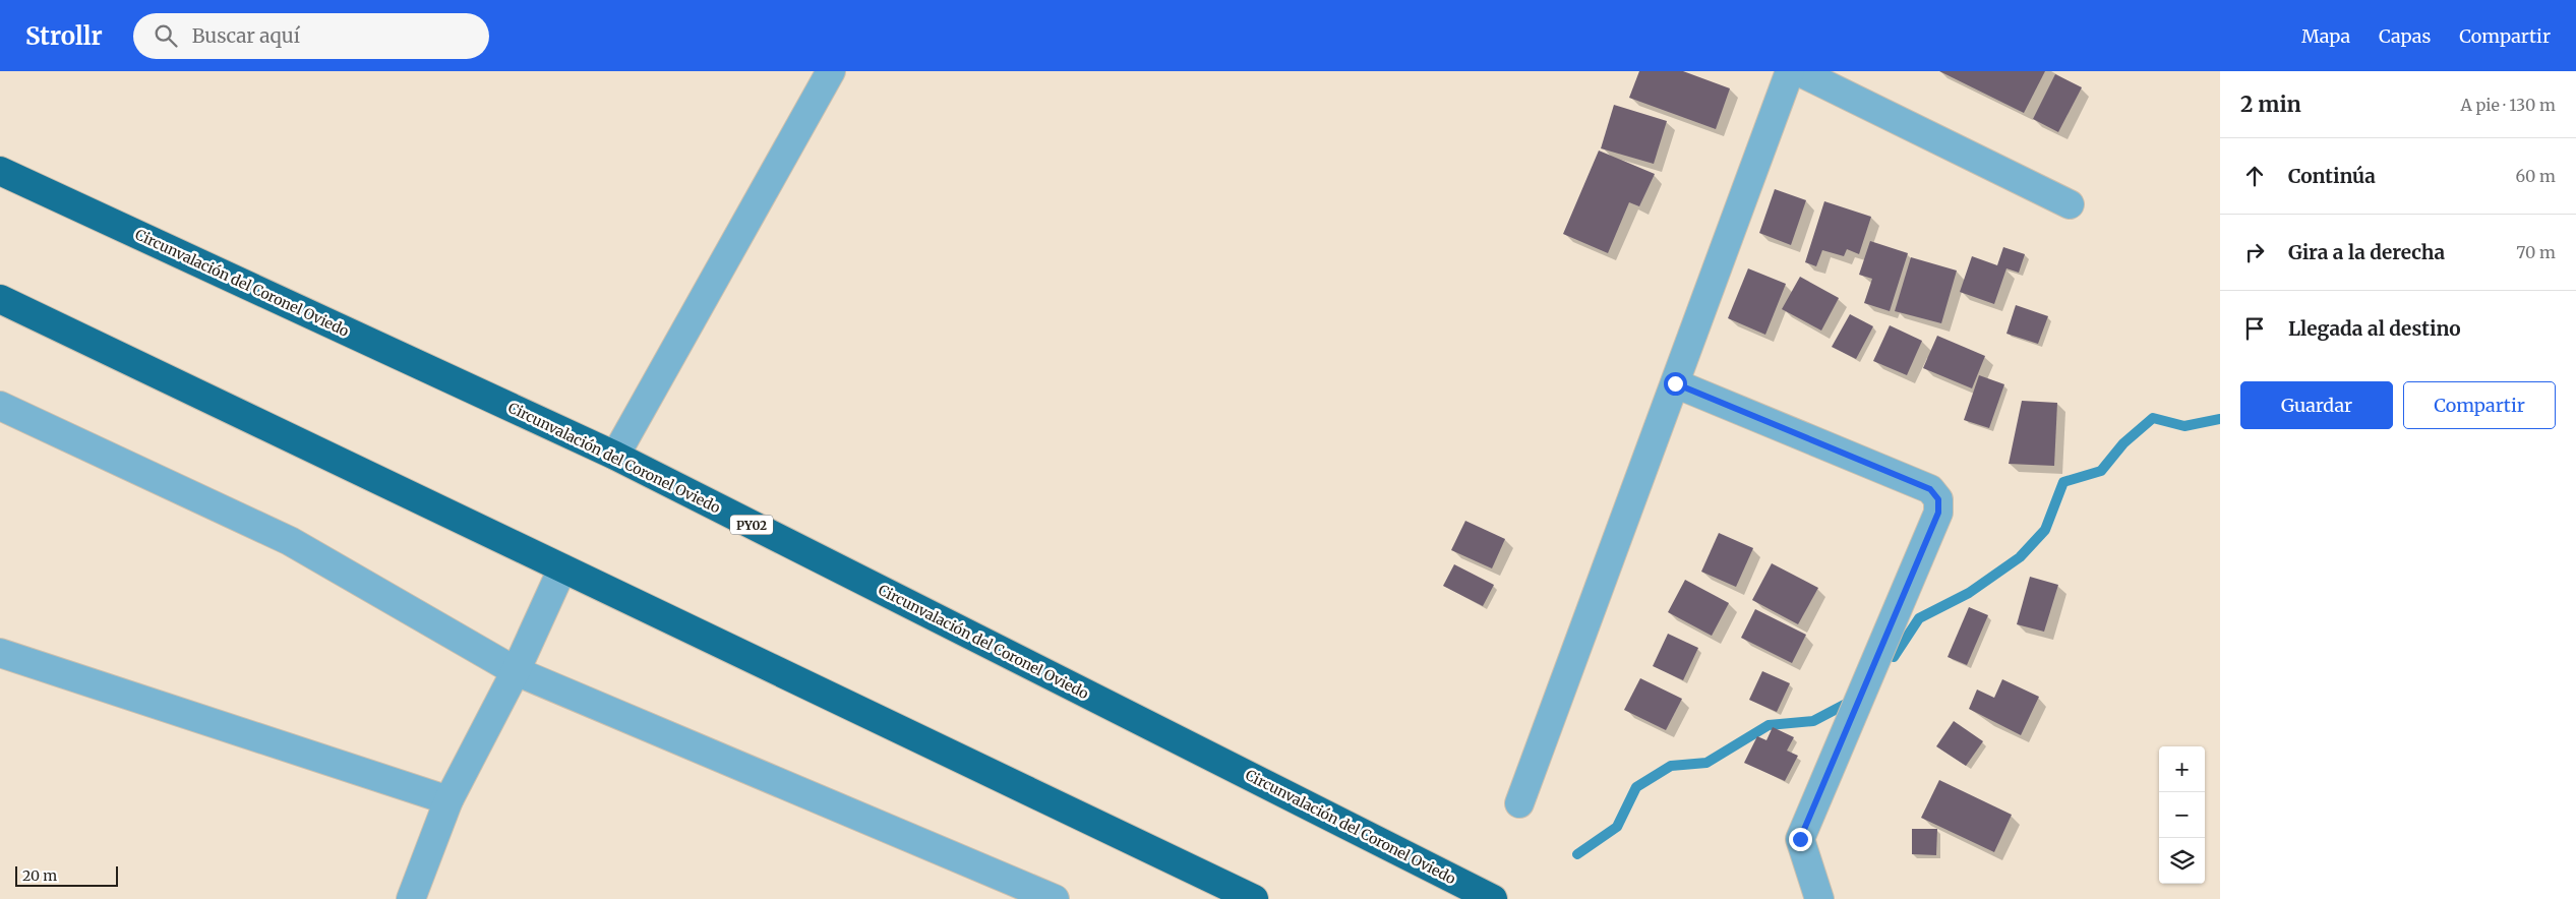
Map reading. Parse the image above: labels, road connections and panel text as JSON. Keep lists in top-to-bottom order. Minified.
{"streets":{"highway":["Circunvalación del Coronel Oviedo","PY02"]},"scale_bar":"20 m","page":{"header":"Strollr","search":"Buscar aquí","nav":["Mapa","Capas","Compartir"],"heading":["2 min","A pie · 130 m"],"list":[["Continúa","60 m"],["Gira a la derecha","70 m"],"Llegada al destino"],"buttons":["Guardar","Compartir"],"map_buttons":["+","−"],"scale":"20 m"}}
